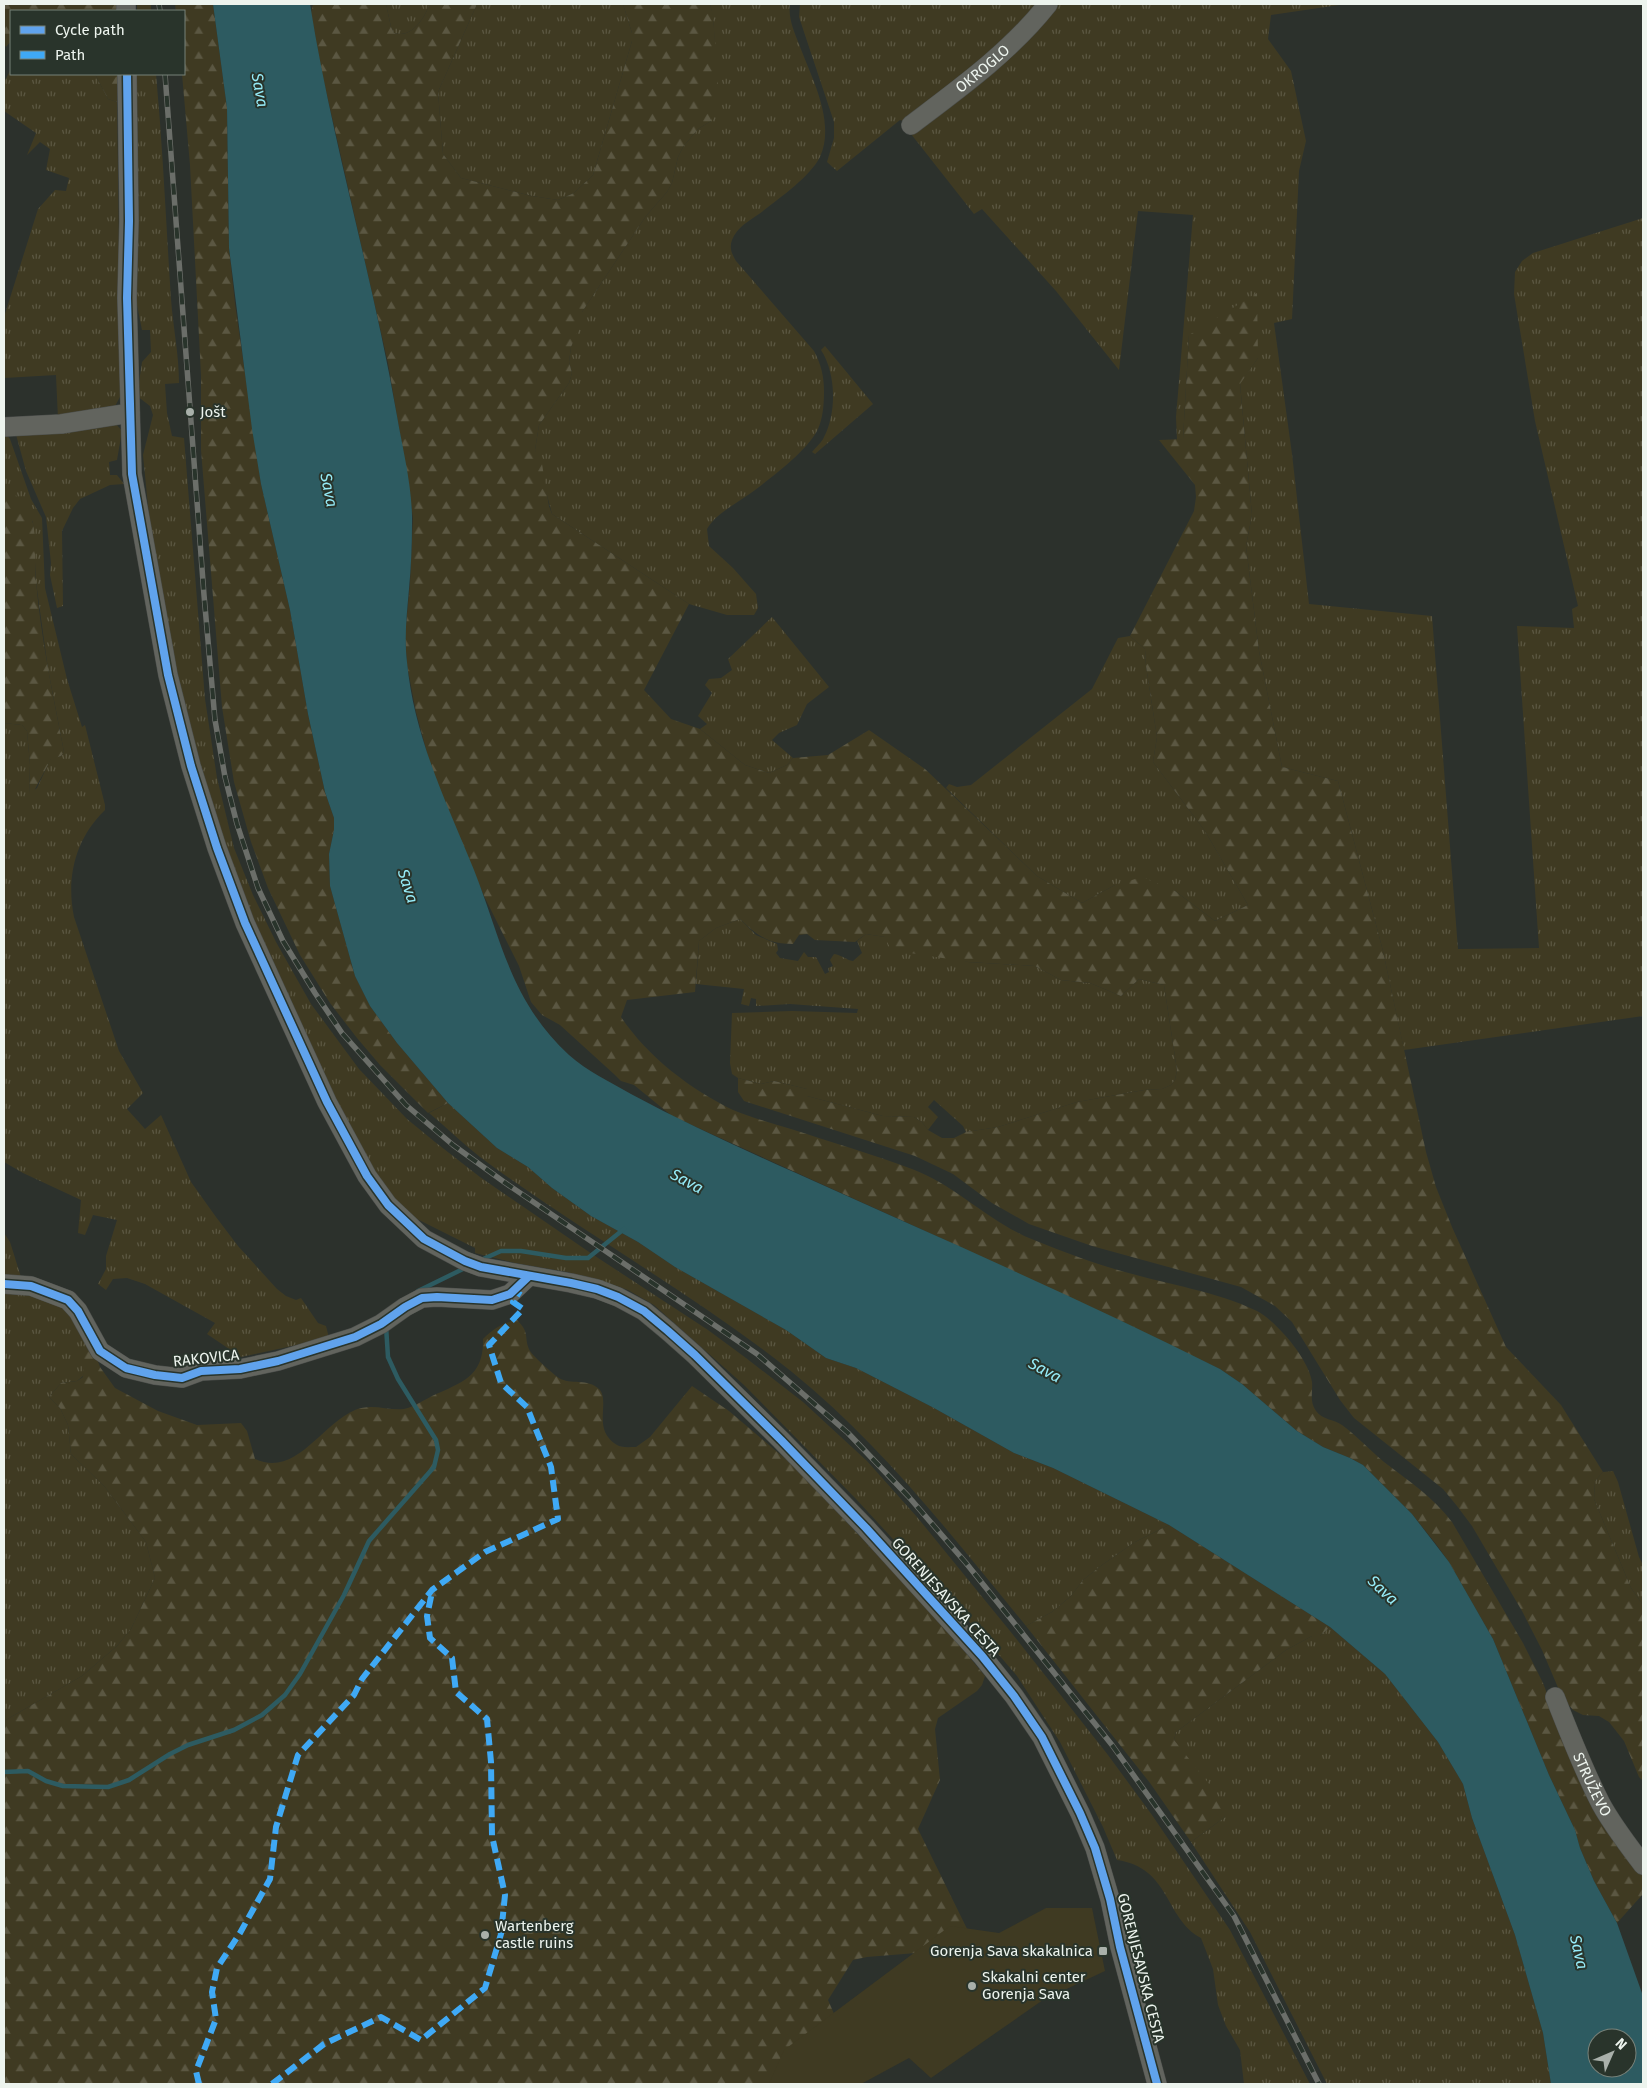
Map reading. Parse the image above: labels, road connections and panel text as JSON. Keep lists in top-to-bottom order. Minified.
{"streets":{"street":["OKROGLO","RAKOVICA","GORENJESAVSKA CESTA","STRUŽEVO"]},"crossings":[["RAKOVICA","GORENJESAVSKA CESTA"]],"water":["Sava"],"places":{"other":["Jošt","Wartenberg castle ruins","Skakalni center Gorenja Sava"],"transit":["Gorenja Sava skakalnica"]},"legend":["Cycle path","Path"],"north":"top right"}
